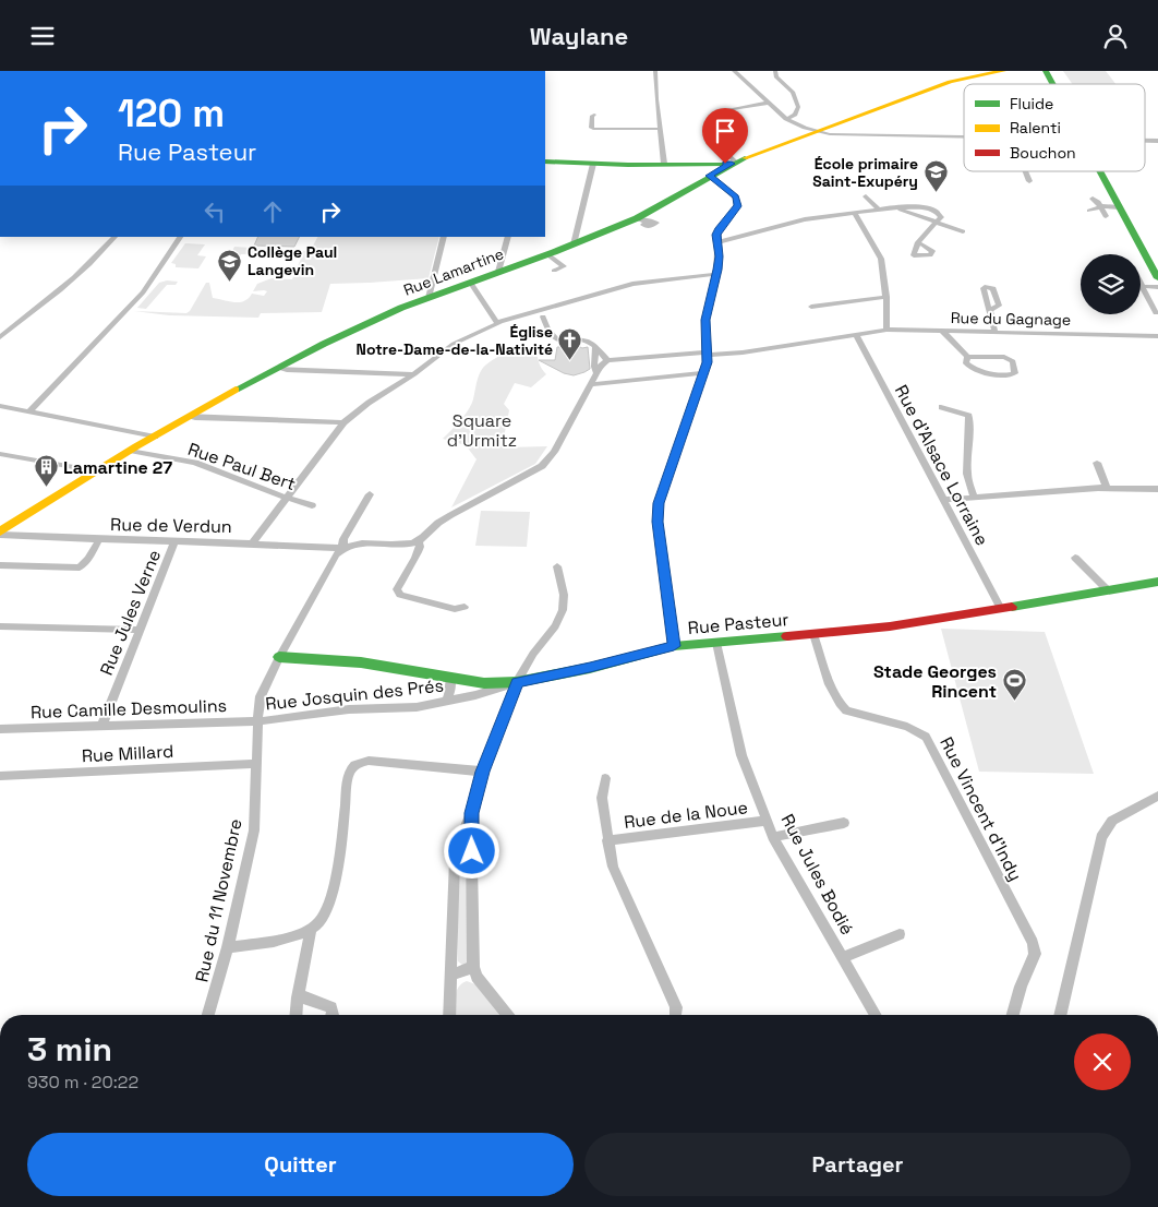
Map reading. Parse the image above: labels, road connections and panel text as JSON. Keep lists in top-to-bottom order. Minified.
{"streets":{"street":["Rue Lamartine","Rue du Gagnage","Rue d'Alsace Lorraine","Rue Paul Bert","Rue de Verdun","Rue Jules Verne","Rue Pasteur","Rue Josquin des Prés","Rue Camille Desmoulins","Rue Millard","Rue Vincent d'Indy","Rue de la Noue","Rue Jules Bodié","Rue du 11 Novembre"]},"crossings":[["Rue Lamartine","Rue Paul Bert"],["Rue Lamartine","Rue de Verdun"],["Rue du Gagnage","Rue d'Alsace Lorraine"],["Rue d'Alsace Lorraine","Rue Pasteur"],["Rue de Verdun","Rue Jules Verne"],["Rue de Verdun","Rue du 11 Novembre"],["Rue Jules Verne","Rue Camille Desmoulins"],["Rue Pasteur","Rue Josquin des Prés"],["Rue Pasteur","Rue Vincent d'Indy"],["Rue Pasteur","Rue Jules Bodié"],["Rue Pasteur","Rue du 11 Novembre"],["Rue Josquin des Prés","Rue Camille Desmoulins"],["Rue Josquin des Prés","Rue du 11 Novembre"],["Rue Camille Desmoulins","Rue du 11 Novembre"],["Rue Millard","Rue du 11 Novembre"],["Rue de la Noue","Rue Jules Bodié"]],"parks":["Square d'Urmitz"],"places":{"school or university":["École primaire Saint-Exupéry","Collège Paul Langevin"],"church":["Église Notre-Dame-de-la-Nativité"],"building":["Lamartine 27"],"sports":["Stade Georges Rincent"]},"legend":["Fluide","Ralenti","Bouchon"],"page":{"header":"Waylane","turn":["120 m","Rue Pasteur"],"heading":["3 min","930 m · 20:22"],"buttons":["Quitter","Partager"]}}
